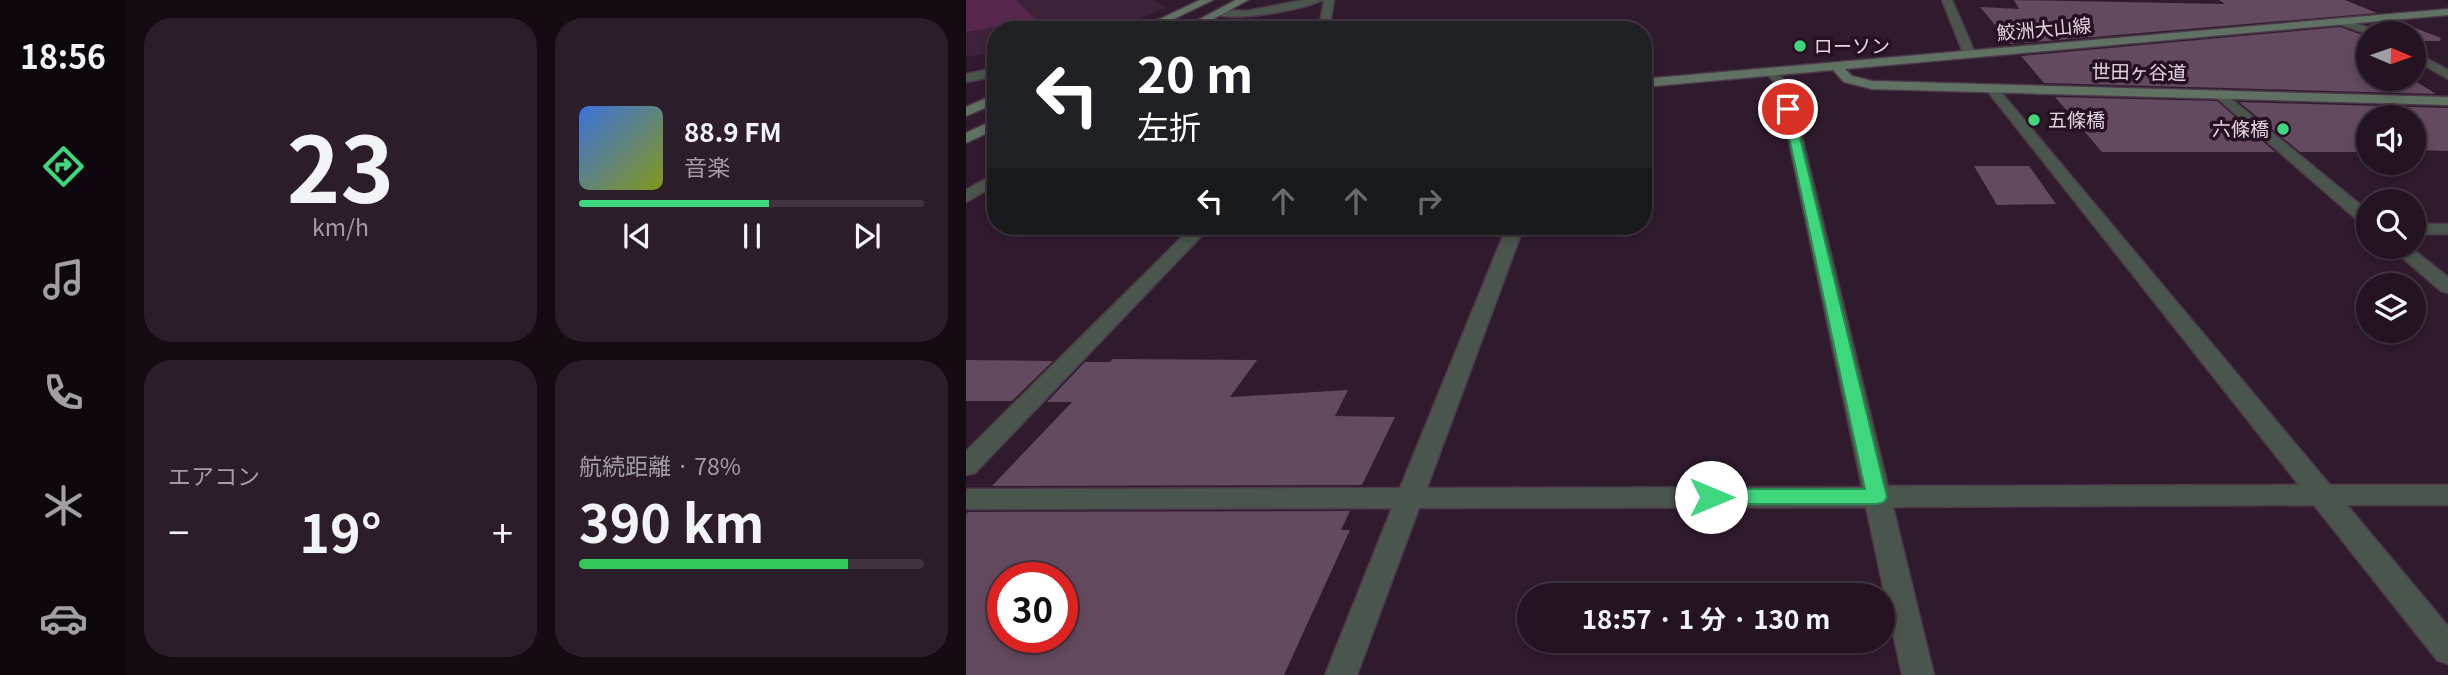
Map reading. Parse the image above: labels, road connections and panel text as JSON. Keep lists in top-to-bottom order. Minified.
{"streets":{"main road":["鮫洲大山線","世田ヶ谷道"]},"crossings":[["鮫洲大山線","世田ヶ谷道"]],"places":["ローソン","五條橋","六條橋"],"north":"right","page":{"tabs":"18:56","tile":[["23","km/h"],"エアコン",["航続距離 · 78%","390 km"]],"turn":["20 m","左折"],"song":["88.9 FM","音楽"],"heat":["−","19°","+"],"limit":"30","trip":"18:57 · 1 分 · 130 m"}}
